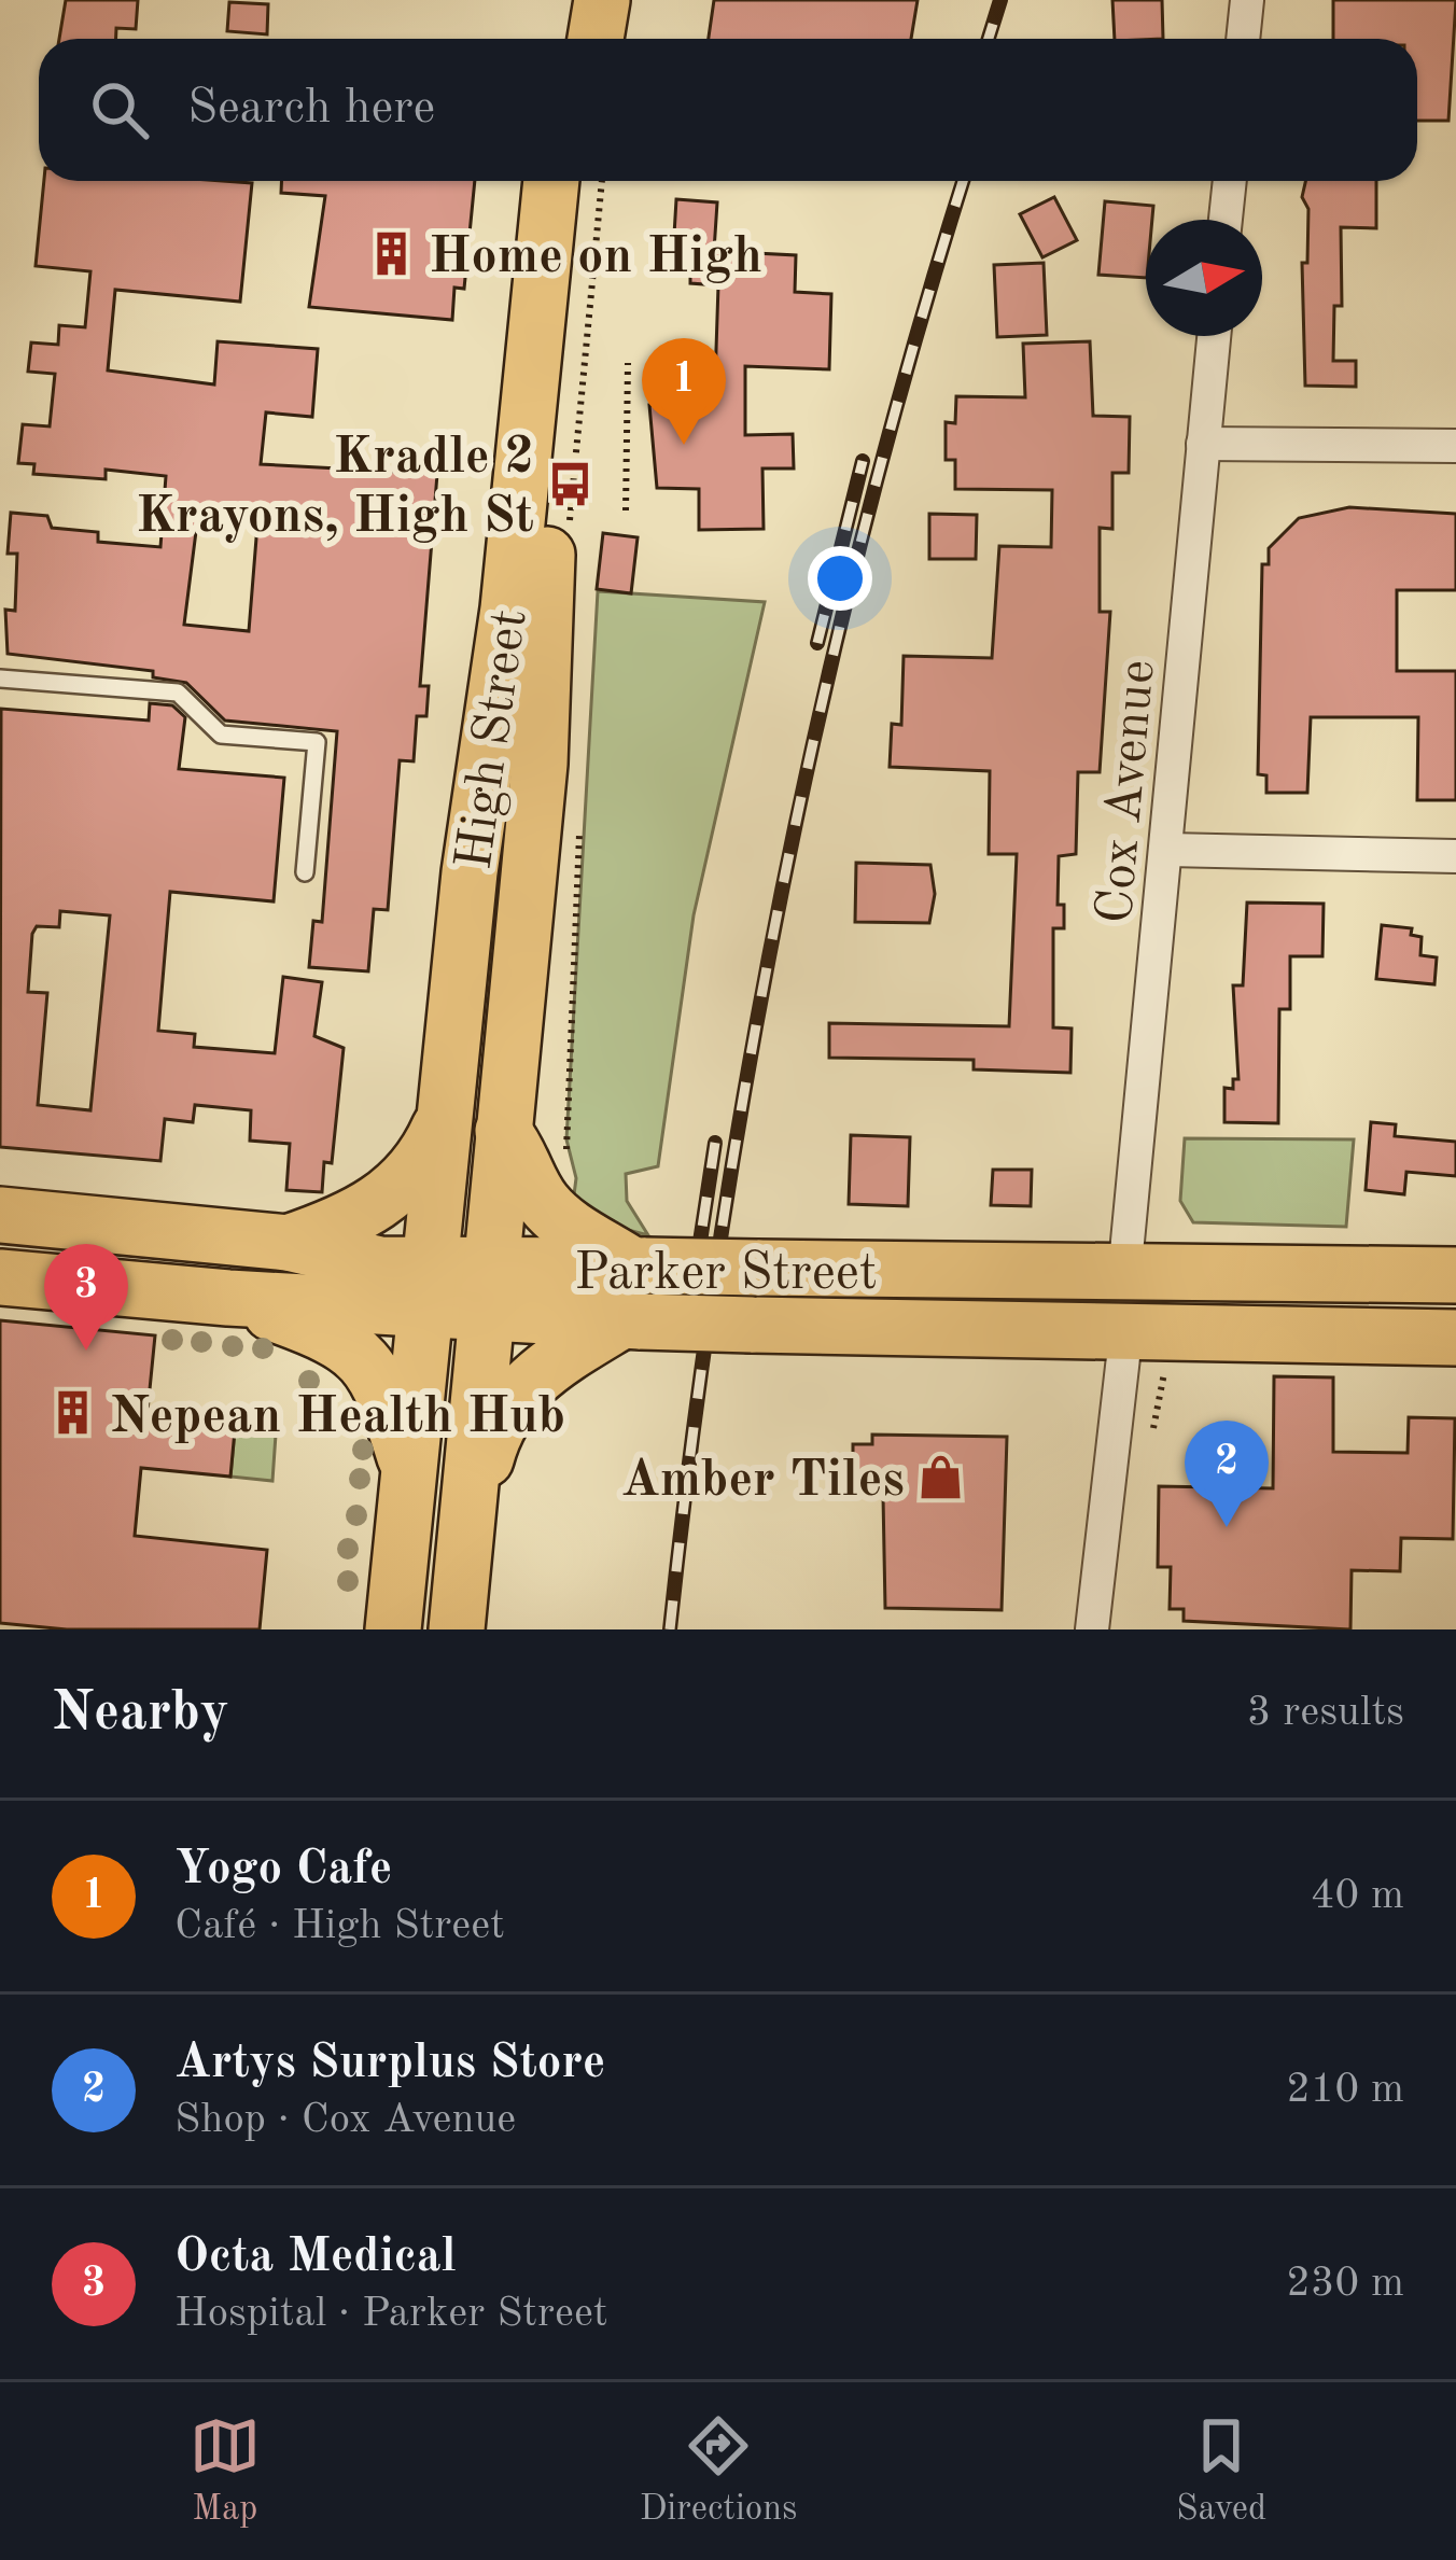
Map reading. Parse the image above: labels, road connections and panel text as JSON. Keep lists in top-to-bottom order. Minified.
{"streets":{"highway":["High Street","Parker Street"],"street":["Cox Avenue"]},"crossings":[["High Street","Parker Street"],["Cox Avenue","Parker Street"]],"places":{"building":["Home on High","Nepean Health Hub"],"bus stop":["Kradle 2 Krayons, High St"],"shop":["Amber Tiles"]},"north":"right","page":{"search":"Search here","pins":["1","3","2"],"heading":["Nearby","3 results"],"list":[{"mark":"1","name":"Yogo Cafe","note":"Café · High Street","value":"40 m"},{"mark":"2","name":"Artys Surplus Store","note":"Shop · Cox Avenue","value":"210 m"},{"mark":"3","name":"Octa Medical","note":"Hospital · Parker Street","value":"230 m"}],"nav":["Map","Directions","Saved"]}}
